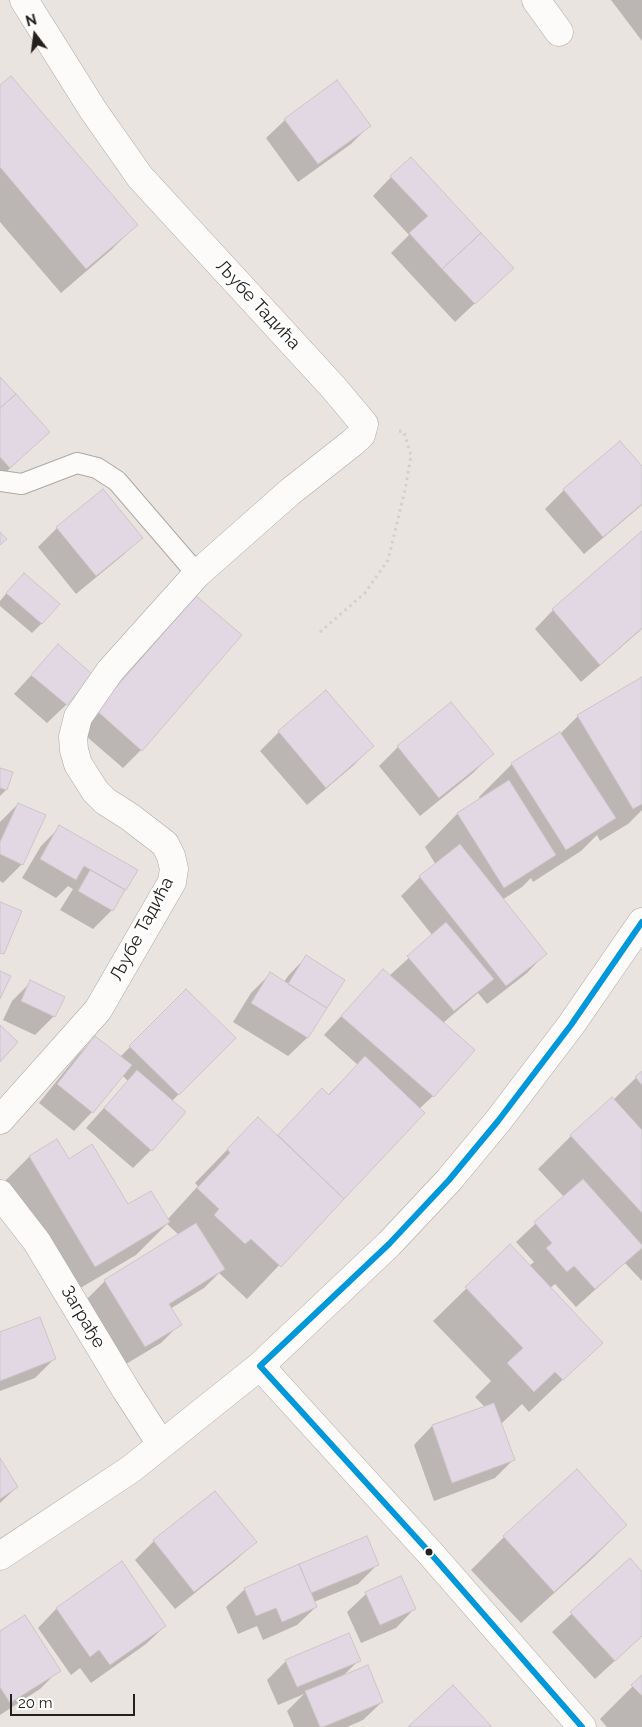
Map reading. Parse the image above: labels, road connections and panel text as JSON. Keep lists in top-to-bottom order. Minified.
{"streets":{"street":["Љубе Тадића","Заграђе"]},"scale_bar":"20 m","north":"top"}
